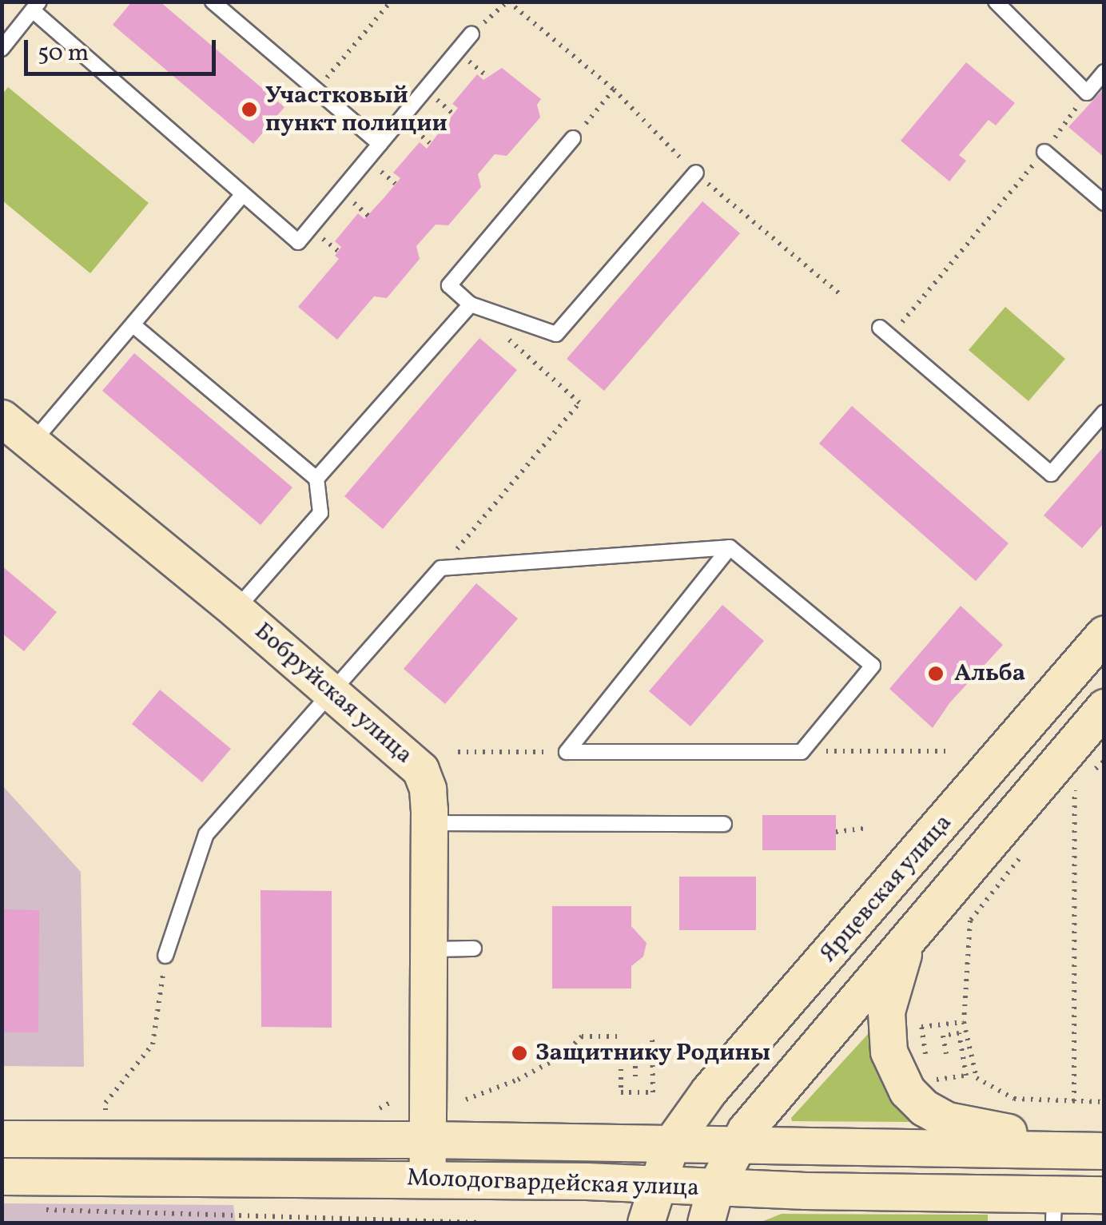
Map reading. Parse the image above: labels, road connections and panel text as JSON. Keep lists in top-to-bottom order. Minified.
{"streets":{"main road":["Бобруйская улица","Ярцевская улица","Молодогвардейская улица"]},"crossings":[["Бобруйская улица","Молодогвардейская улица"],["Ярцевская улица","Молодогвардейская улица"]],"places":["Участковый пункт полиции","Альба","Защитнику Родины"],"scale_bar":"50 m"}
